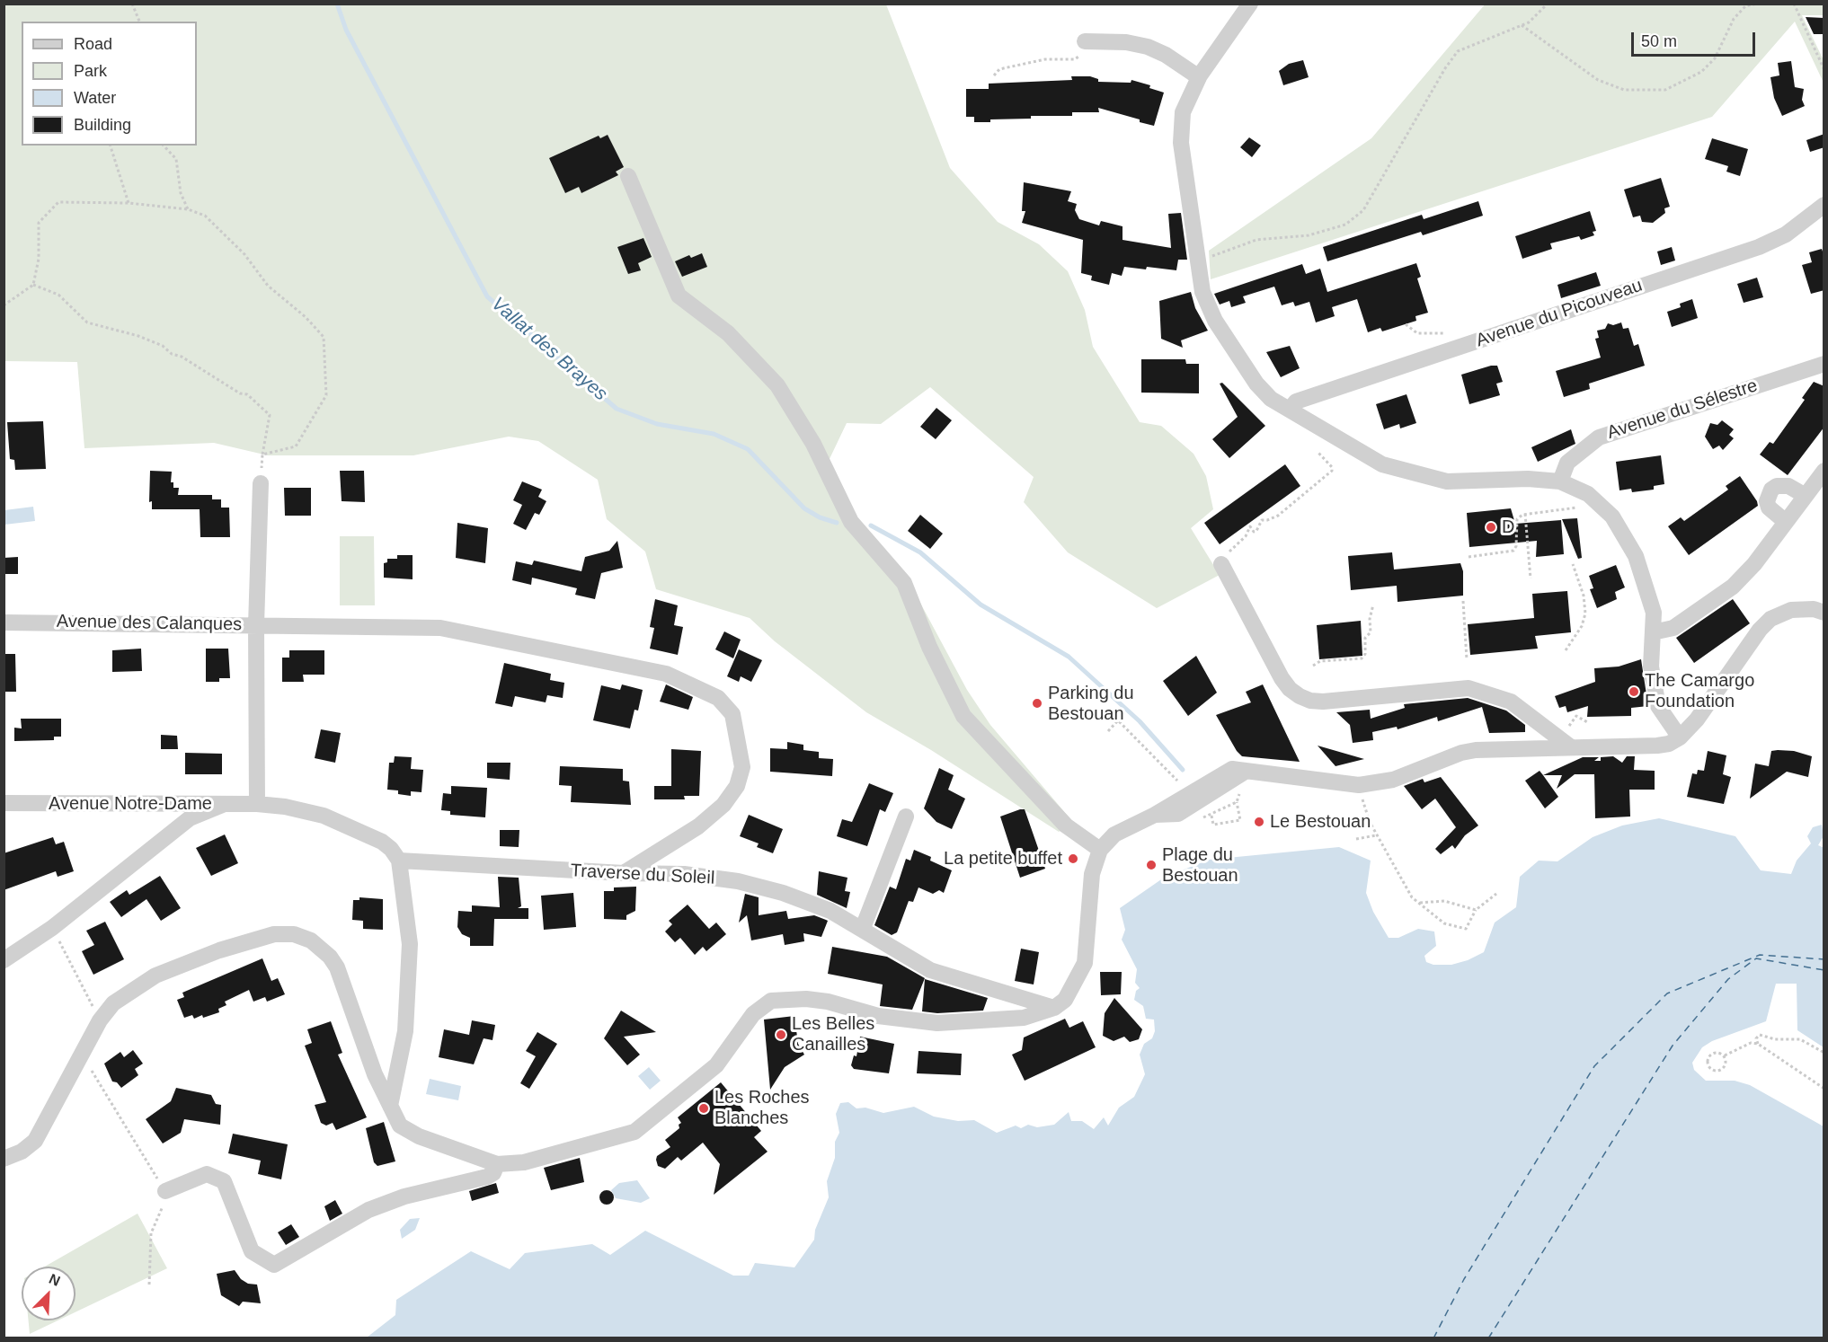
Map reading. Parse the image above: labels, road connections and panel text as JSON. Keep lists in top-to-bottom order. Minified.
{"streets":{"street":["Avenue du Picouveau","Avenue du Sélestre","Avenue des Calanques","Avenue Notre-Dame","Traverse du Soleil"]},"crossings":[["Avenue des Calanques","Avenue Notre-Dame"]],"water":["Vallat des Brayes"],"places":["D","The Camargo Foundation","Parking du Bestouan","Le Bestouan","La petite buffet","Plage du Bestouan","Les Belles Canailles","Les Roches Blanches"],"legend":["Road","Park","Water","Building"],"scale_bar":"50 m","north":"top right"}
